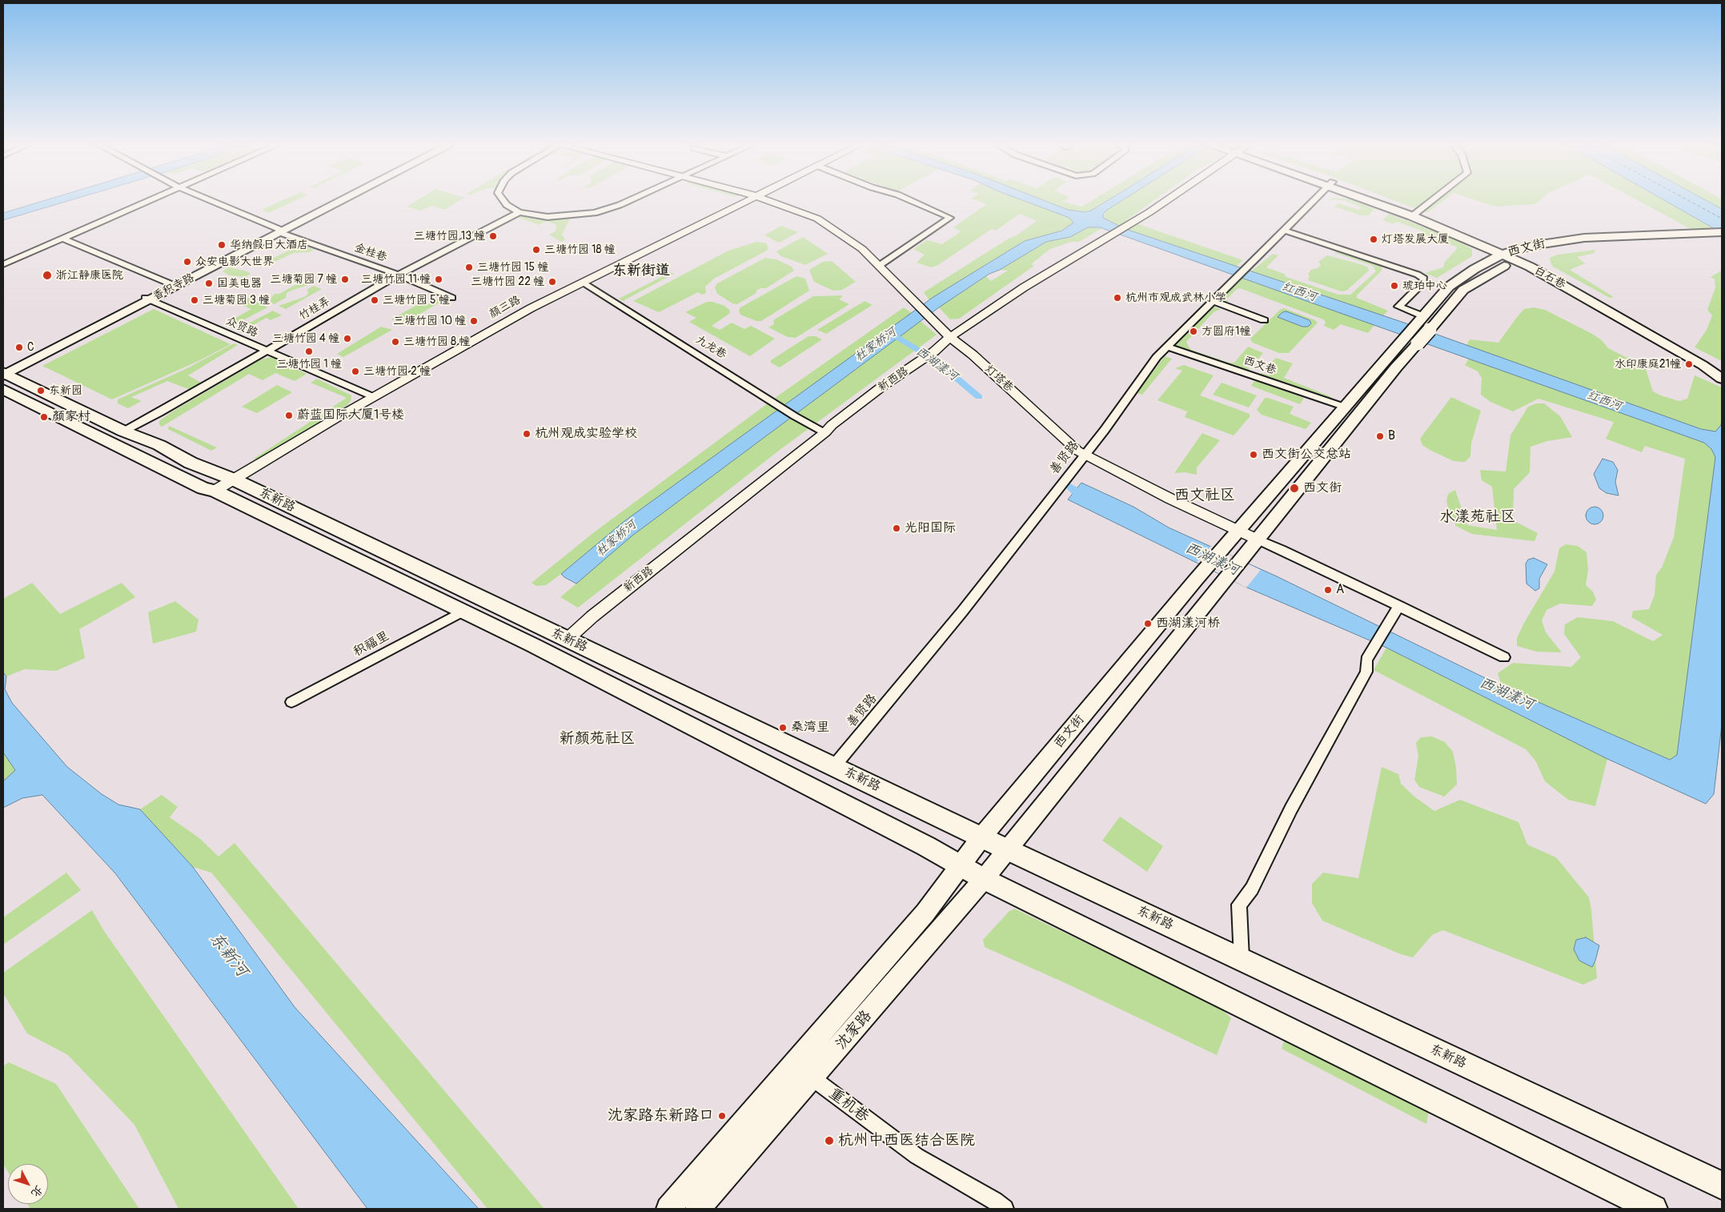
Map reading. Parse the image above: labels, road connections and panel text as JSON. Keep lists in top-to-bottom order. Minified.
{"streets":{"main road":["西文街","白石巷","香积寺路","东新路","沈家路"],"street":["金桂巷","颜三路","竹桂弄","众贤路","九龙巷","西文巷","灯塔巷","新西路","善贤路","积福里","重机巷"]},"crossings":[["西文街","白石巷"],["西文街","西文巷"],["西文街","灯塔巷"],["西文街","东新路"],["西文街","沈家路"],["金桂巷","香积寺路"],["金桂巷","竹桂弄"],["香积寺路","众贤路"],["香积寺路","东新路"],["颜三路","众贤路"],["颜三路","九龙巷"],["颜三路","东新路"],["竹桂弄","众贤路"],["竹桂弄","东新路"],["九龙巷","新西路"],["西文巷","善贤路"],["灯塔巷","新西路"],["灯塔巷","善贤路"],["新西路","东新路"],["善贤路","东新路"],["东新路","积福里"],["东新路","沈家路"],["沈家路","重机巷"]],"districts":["东新街道","西文社区","水漾苑社区","新颜苑社区"],"water":["红西河","杜家桥河","西湖漾河","东新河"],"places":["三塘竹园 13 幢","灯塔发展大厦","华纳假日大酒店","三塘竹园 18 幢","众安电影大世界","三塘竹园 15 幢","浙江静康医院","三塘菊园 7 幢","三塘竹园 11 幢","三塘竹园 22 幢","国美电器","琥珀中心","杭州市观成武林小学","三塘菊园 3 幢","三塘竹园 5 幢","三塘竹园 10 幢","方圆府1幢","三塘竹园 4 幢","三塘竹园 8 幢","C","三塘竹园 1 幢","水印康庭21幢","三塘竹园 2 幢","东新园","蔚蓝国际大厦1号楼","颜家村","杭州观成实验学校","B","西文街公交总站","西文街","光阳国际","A","西湖漾河桥","桑湾里","沈家路东新路口","杭州中西医结合医院"],"north":"bottom right"}
